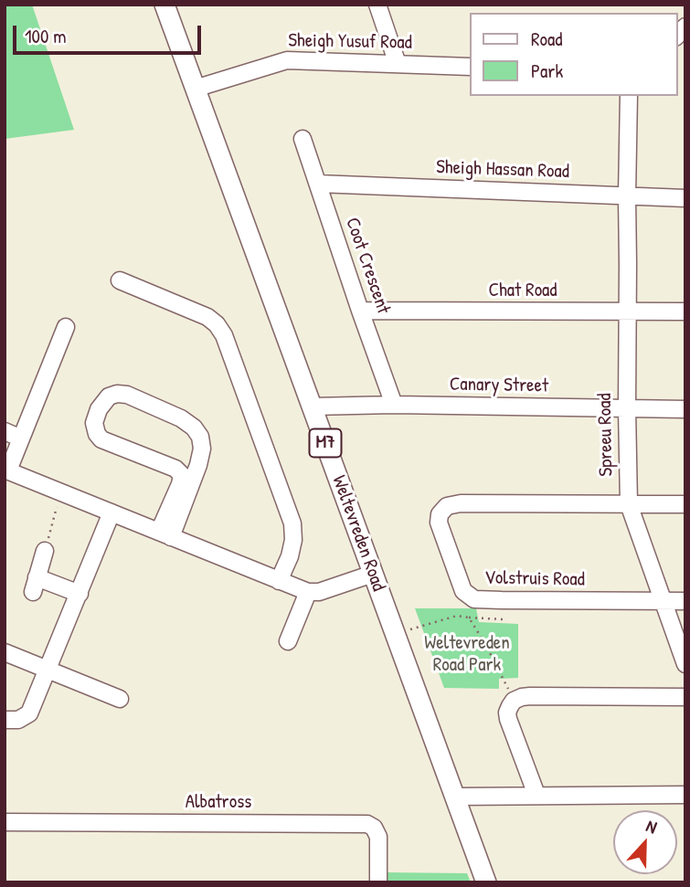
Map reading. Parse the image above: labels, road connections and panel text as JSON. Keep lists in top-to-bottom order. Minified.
{"streets":{"main road":["M7","Weltevreden Road"],"street":["Sheigh Yusuf Road","Sheigh Hassan Road","Coot Crescent","Chat Road","Canary Street","Spreeu Road","Volstruis Road","Albatross"]},"crossings":[["Sheigh Yusuf Road","Weltevreden Road"],["Sheigh Hassan Road","Coot Crescent"],["Sheigh Hassan Road","Spreeu Road"],["Coot Crescent","Chat Road"],["Coot Crescent","Canary Street"],["Chat Road","Spreeu Road"],["Canary Street","Spreeu Road"],["Canary Street","Weltevreden Road"],["Spreeu Road","Volstruis Road"]],"parks":["Weltevreden Road Park"],"legend":["Road","Park"],"scale_bar":"100 m","north":"top"}
